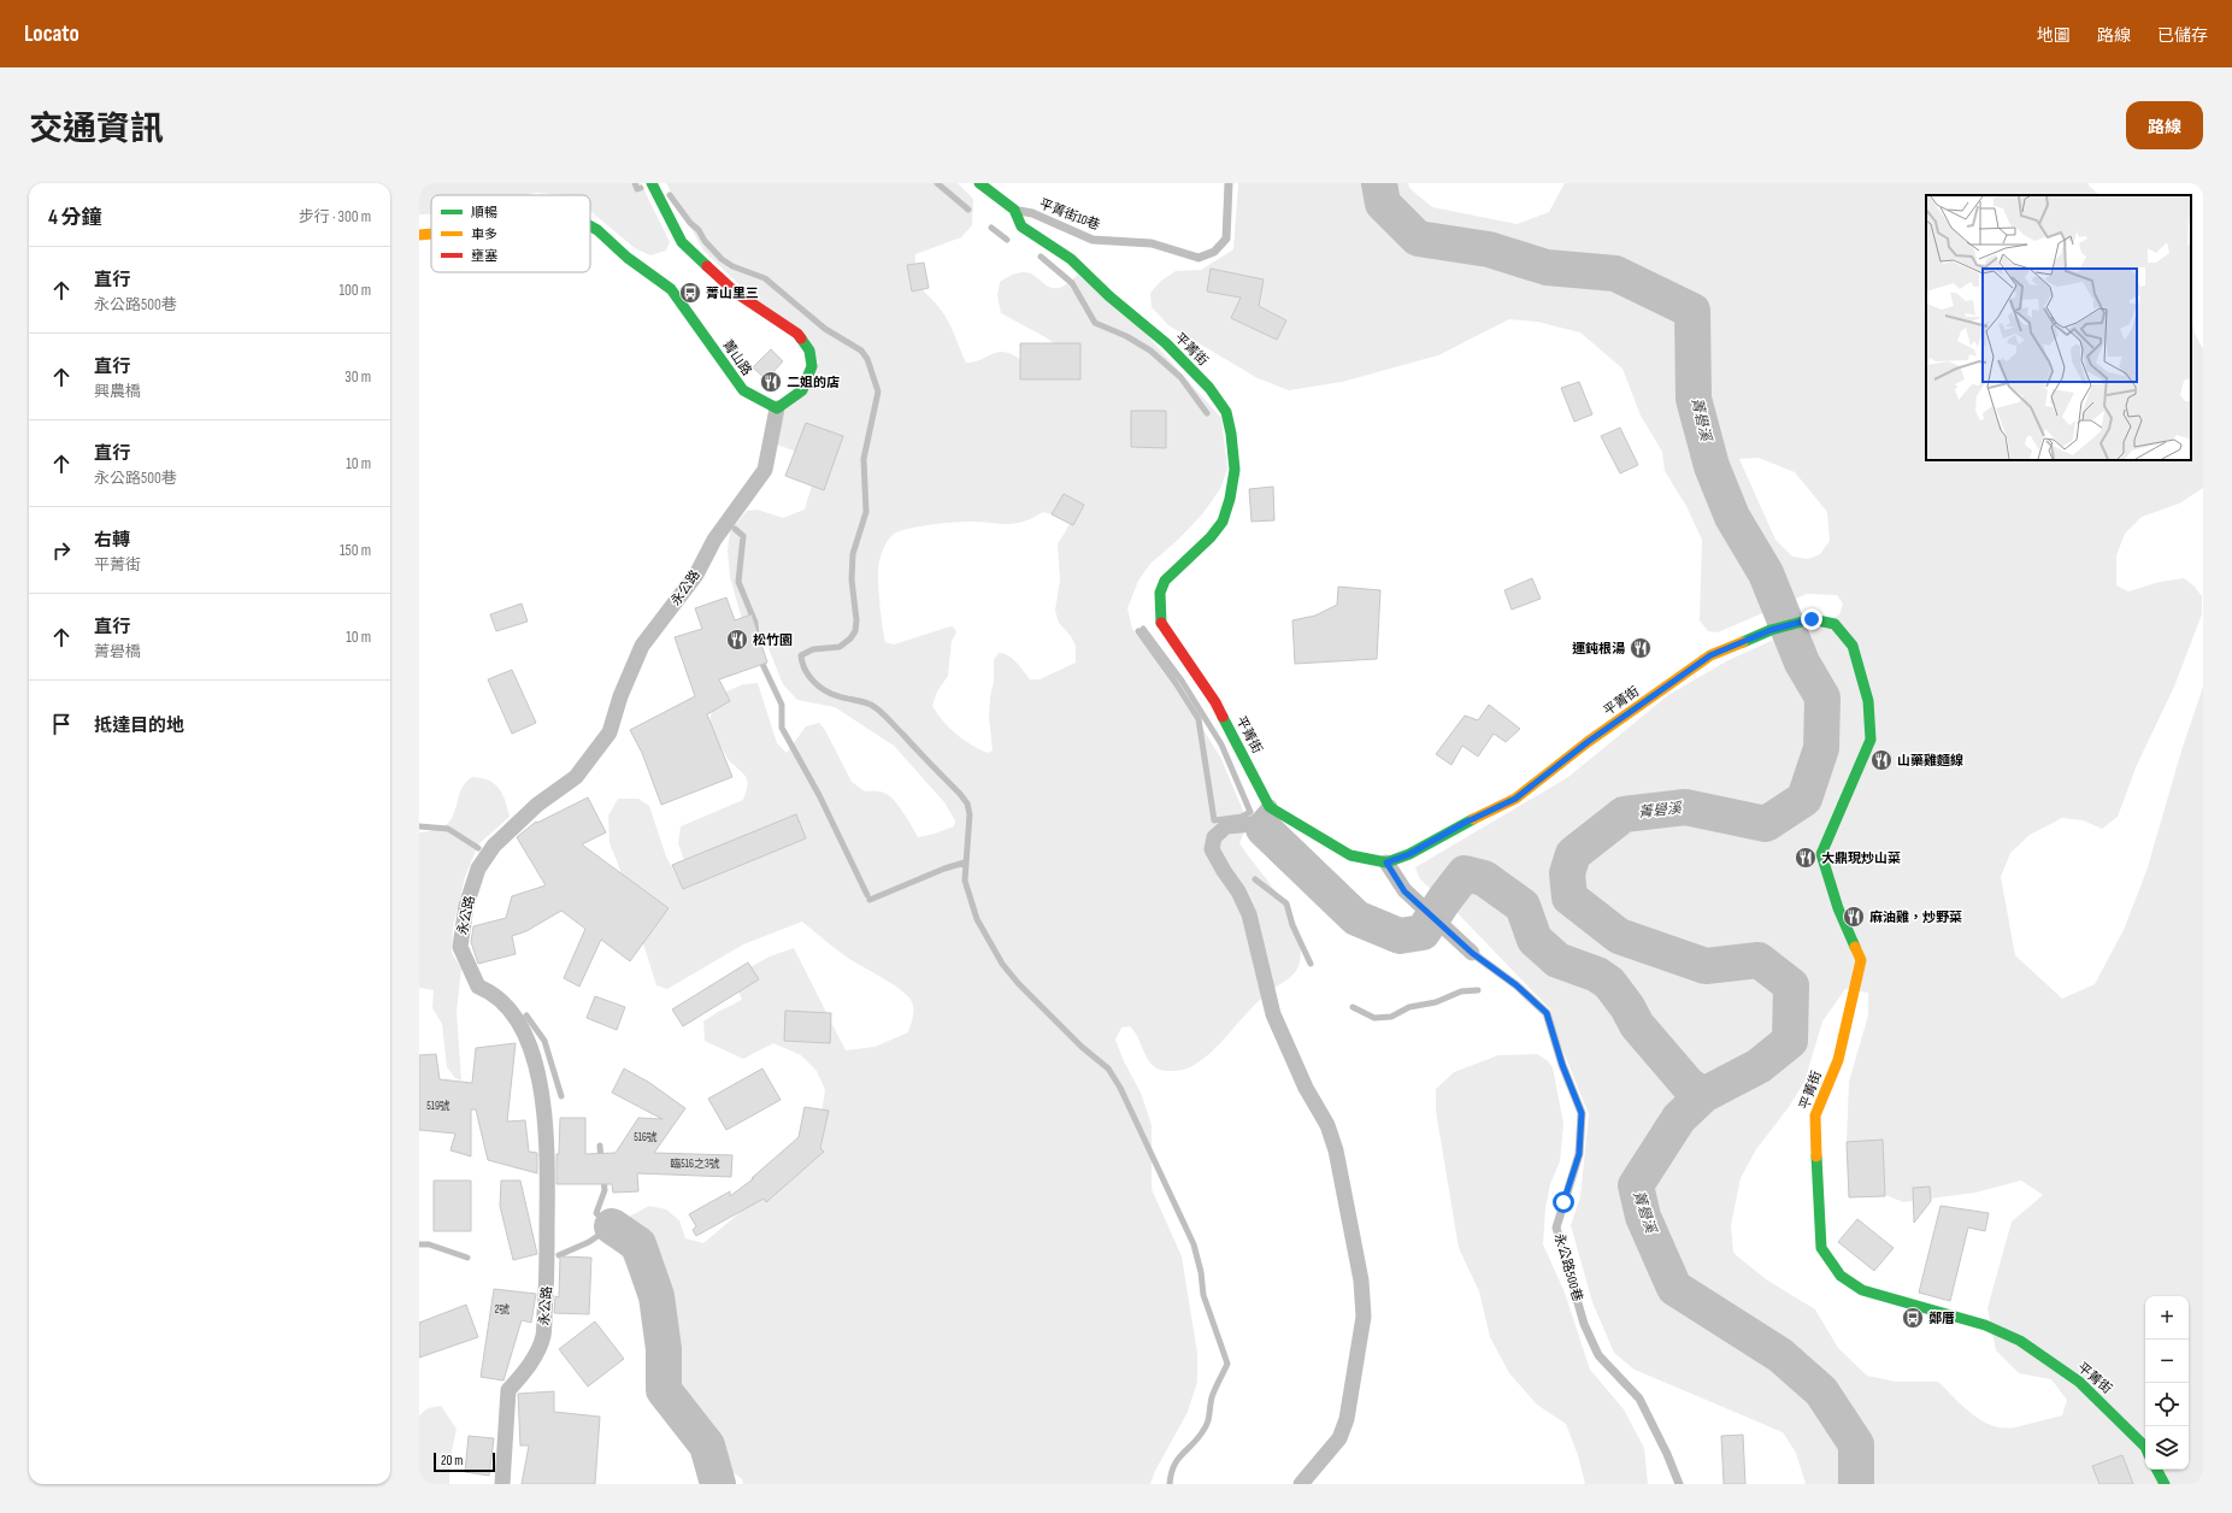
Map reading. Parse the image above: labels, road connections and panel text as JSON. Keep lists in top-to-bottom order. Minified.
{"streets":{"street":["平菁街","菁山路","永公路"],"lane":["平菁街10巷","永公路500巷"]},"crossings":[["平菁街10巷","平菁街"],["菁山路","永公路"]],"water":["菁礐溪"],"places":{"bus stop":["菁山里三","鄭厝"],"restaurant":["二姐的店","松竹園","運鈍根湯","山藥雞麵線","大鼎現炒山菜","麻油雞，炒野菜"]},"house_numbers":["519號","516號","臨516之3號","2號"],"legend":["順暢","車多","壅塞"],"scale_bar":"20 m","page":{"header":"Locato","nav":["地圖","路線","已儲存"],"title":"交通資訊","buttons":"路線","heading":["4 分鐘","步行 · 300 m"],"list":[["直行","永公路500巷","100 m"],["直行","興農橋","30 m"],["直行","永公路500巷","10 m"],["右轉","平菁街","150 m"],["直行","菁礐橋","10 m"],"抵達目的地"],"map_buttons":["+","−"],"scale":"20 m"}}
